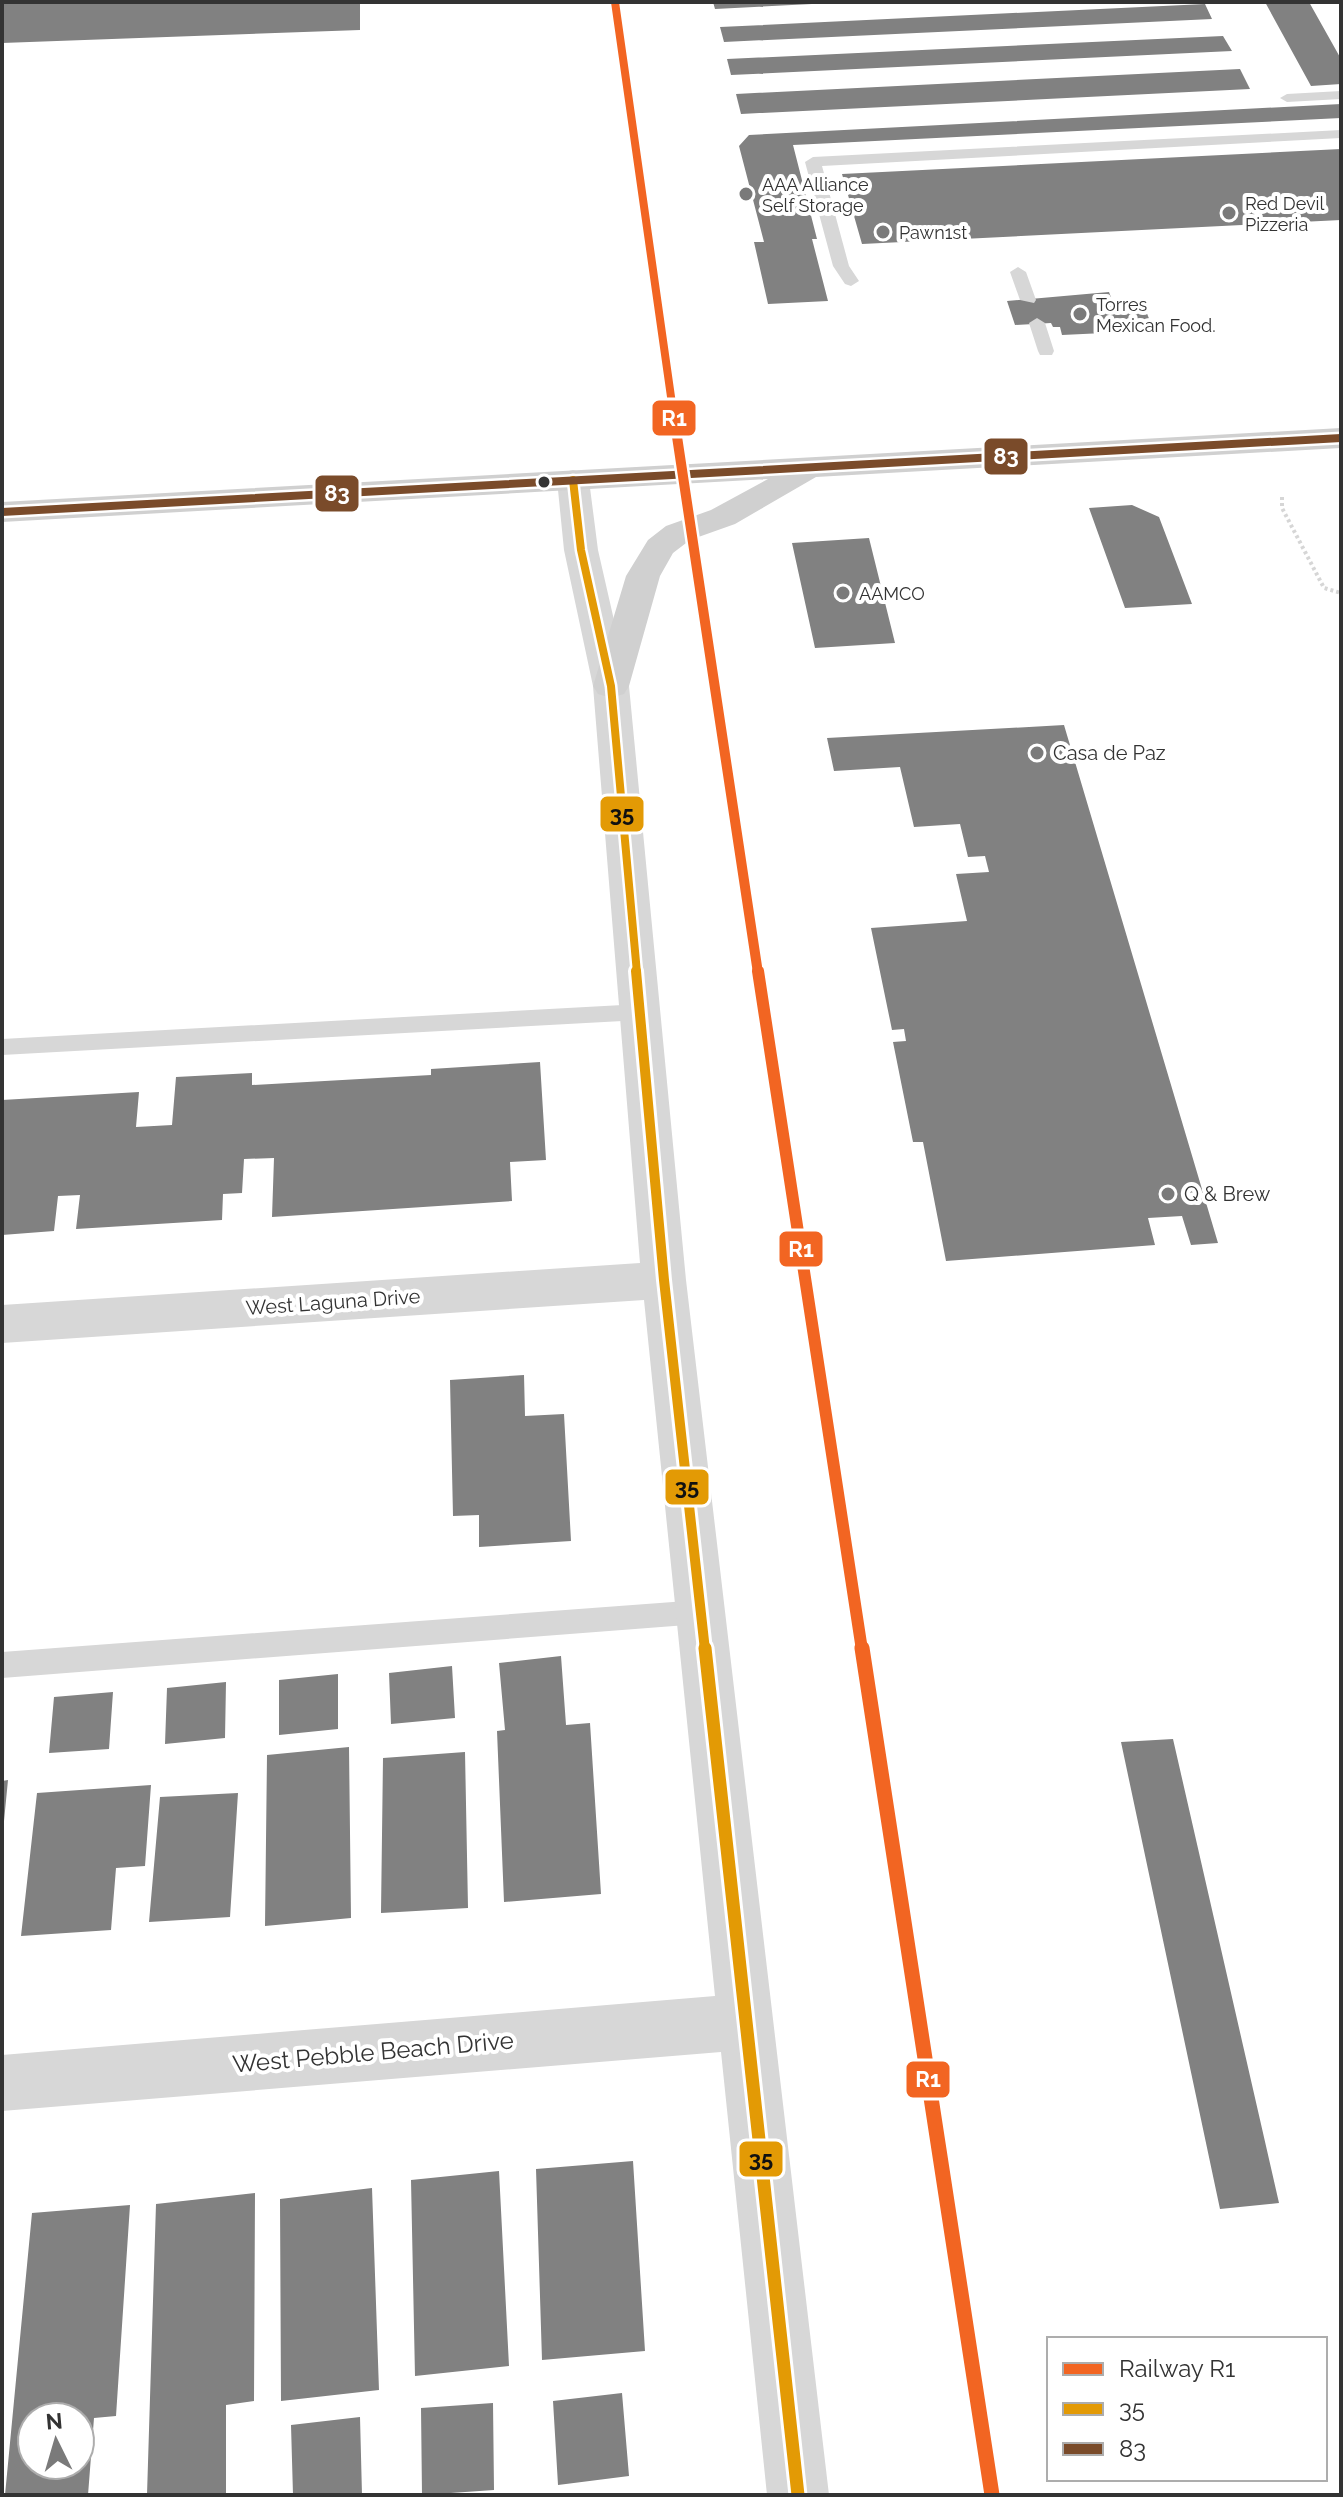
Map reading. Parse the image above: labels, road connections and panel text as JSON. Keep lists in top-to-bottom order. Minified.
{"streets":{"street":["West Laguna Drive","West Pebble Beach Drive"]},"places":["AAA Alliance Self Storage","Red Devil Pizzeria","Pawn1st","Torres Mexican Food.","AAMCO","Casa de Paz","Q & Brew"],"lines":["rail line R1","transit line 83","transit line 35"],"legend":["Railway R1","35","83"],"north":"top"}
